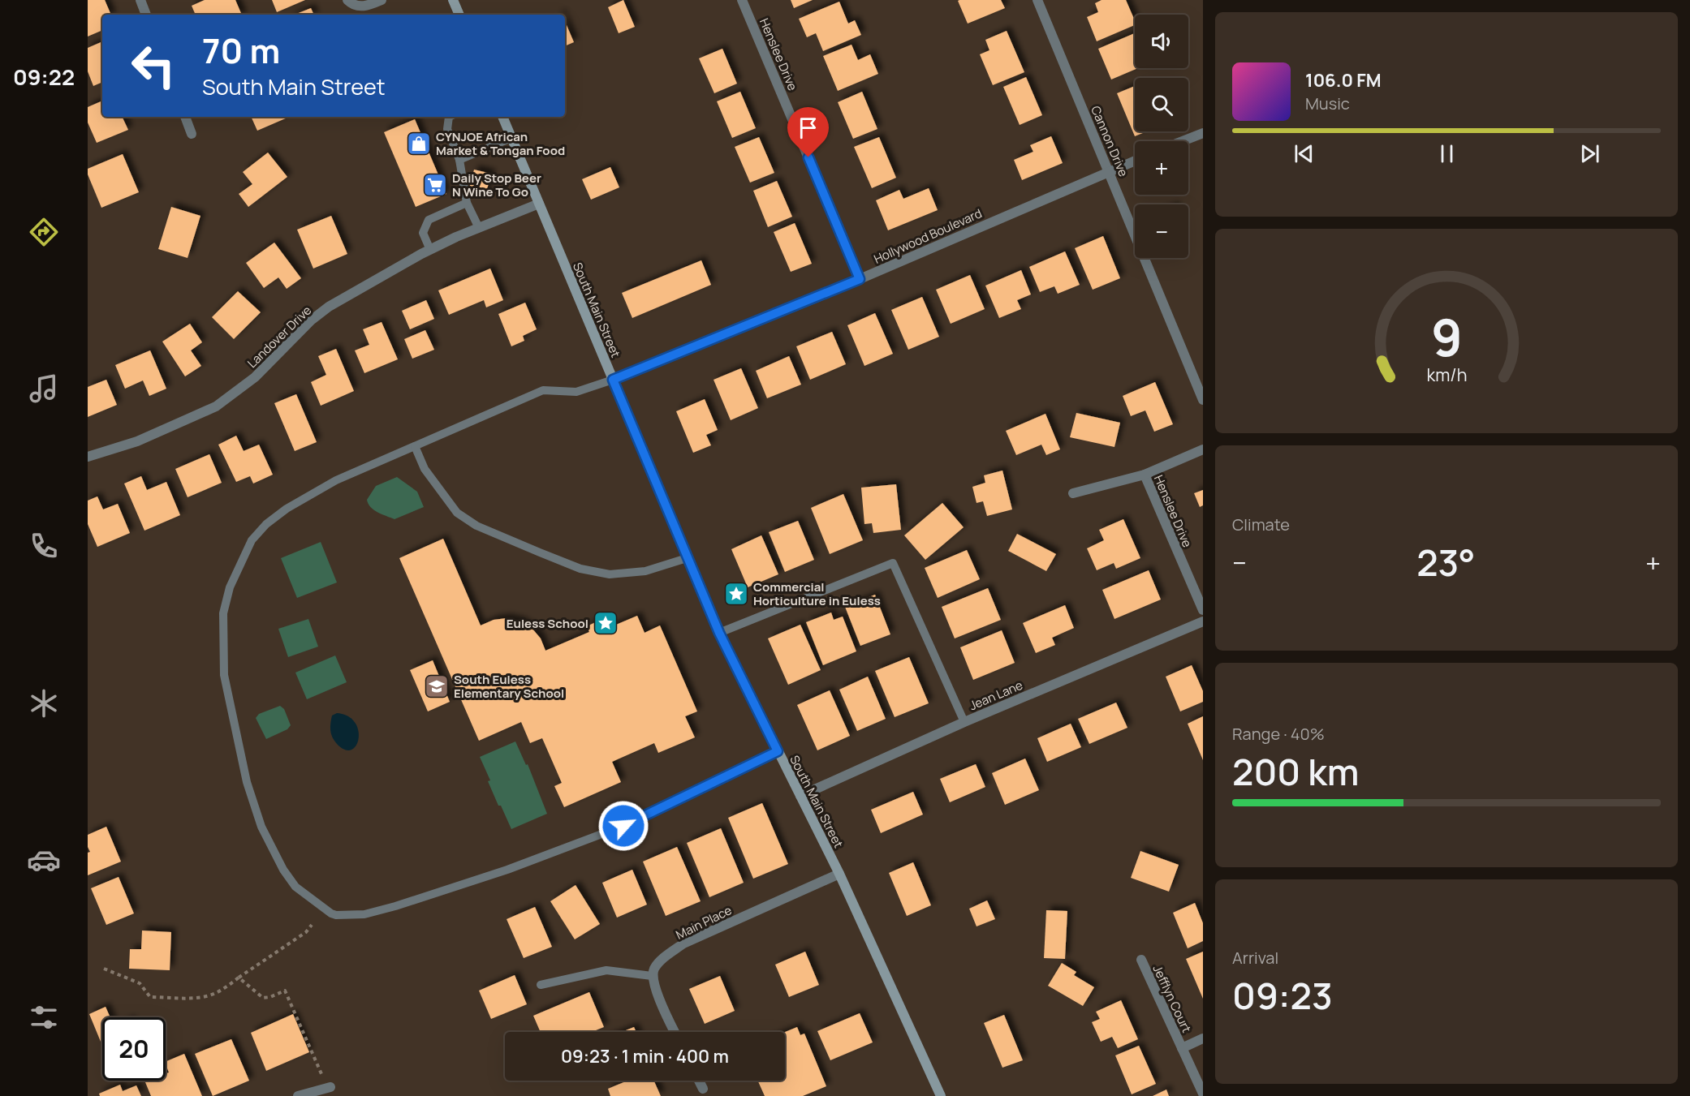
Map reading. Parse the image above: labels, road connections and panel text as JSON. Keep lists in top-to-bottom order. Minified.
{"streets":{"street":["Henslee Drive","Cannon Drive","Hollywood Boulevard","South Main Street","Landover Drive","Jean Lane","Main Place","Jefflyn Court"]},"crossings":[["Henslee Drive","Hollywood Boulevard"],["Cannon Drive","Hollywood Boulevard"],["Hollywood Boulevard","South Main Street"],["South Main Street","Landover Drive"],["South Main Street","Jean Lane"],["South Main Street","Main Place"]],"places":{"shop":["CYNJOE African Market & Tongan Food"],"supermarket":["Daily Stop Beer N Wine To Go"],"place":["Commercial Horticulture in Euless","Euless School"],"school or university":["South Euless Elementary School"]},"page":{"tabs":"09:22","map_buttons":["+","−"],"turn":["70 m","South Main Street"],"song":["106.0 FM","Music"],"tile":["Climate",["Range · 40%","200 km"],["Arrival","09:23"]],"heat":["−","23°","+"],"limit":"20","trip":"09:23 · 1 min · 400 m","gauge":["9","km/h"]}}
